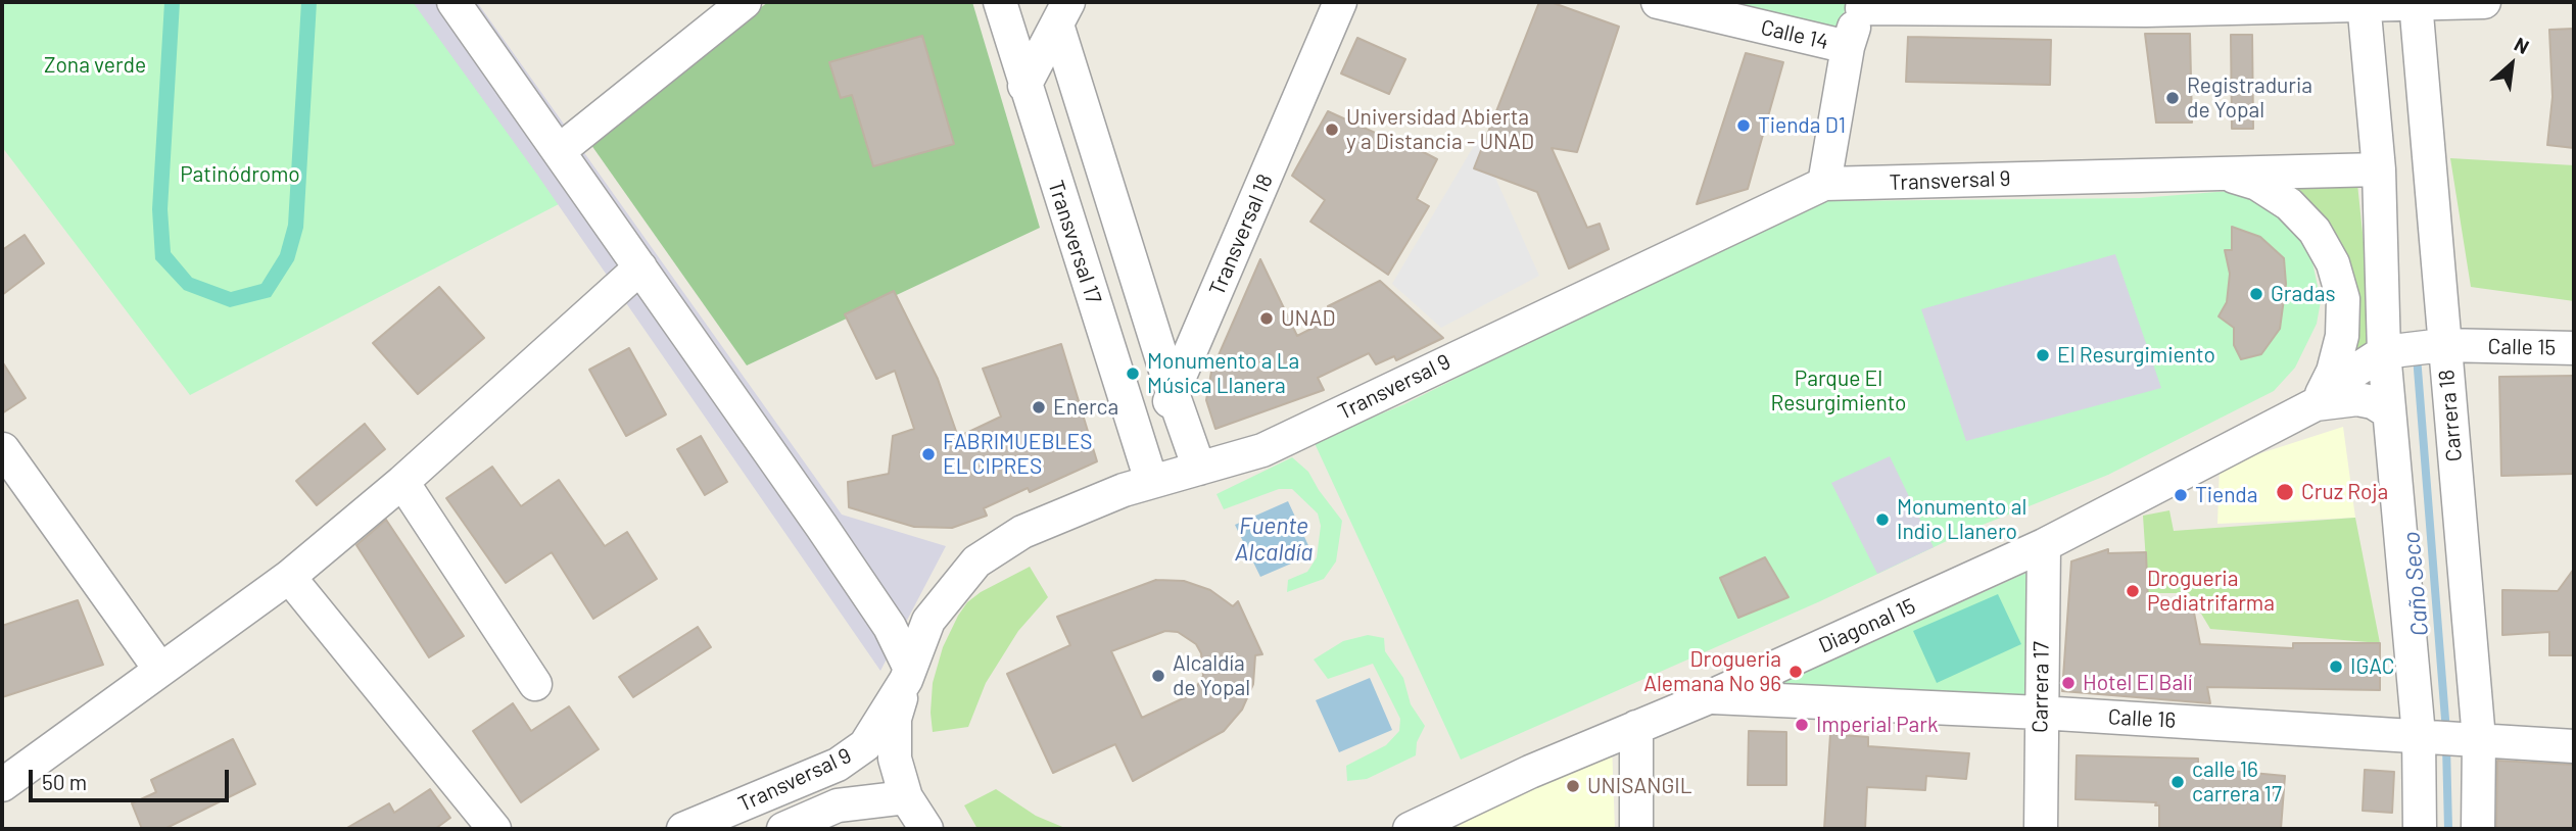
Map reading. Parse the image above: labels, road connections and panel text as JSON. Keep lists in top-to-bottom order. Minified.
{"streets":{"street":["Calle 14","Transversal 9","Transversal 18","Transversal 17","Calle 15","Carrera 18","Diagonal 15","Carrera 17","Calle 16"]},"crossings":[["Transversal 9","Transversal 18"],["Transversal 9","Transversal 17"],["Transversal 18","Transversal 17"],["Calle 15","Carrera 18"],["Calle 15","Diagonal 15"],["Carrera 18","Calle 16"],["Diagonal 15","Carrera 17"],["Diagonal 15","Calle 16"],["Carrera 17","Calle 16"]],"water":["Fuente Alcaldía","Caño Seco"],"parks":["Zona verde","Patinódromo","Parque El Resurgimiento"],"places":["Registraduria de Yopal","Tienda D1","Universidad Abierta y a Distancia - UNAD","Gradas","UNAD","El Resurgimiento","Monumento a La Música Llanera","Enerca","FABRIMUEBLES EL CIPRES","Cruz Roja","Tienda","Monumento al Indio Llanero","Drogueria Pediatrifarma","IGAC","Drogueria Alemana No 96","Alcaldía de Yopal","Hotel El Balí","Imperial Park","calle 16 carrera 17","UNISANGIL"],"scale_bar":"50 m","north":"top right"}
